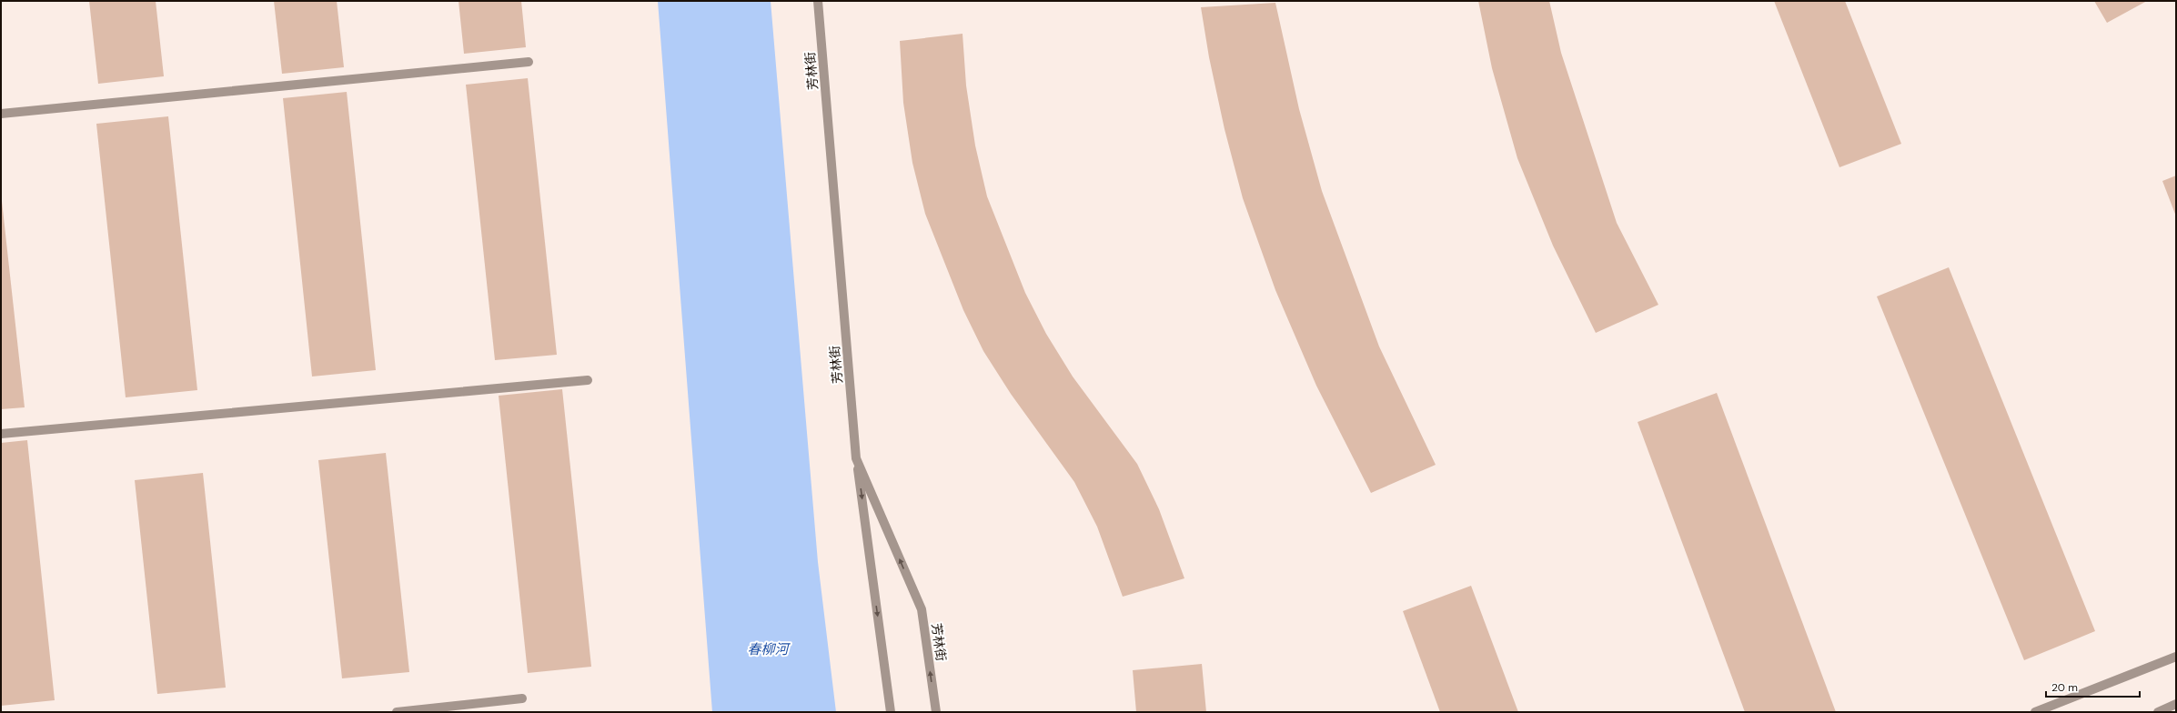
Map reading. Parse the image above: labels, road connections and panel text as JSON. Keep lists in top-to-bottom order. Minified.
{"streets":{"street":["芳林街"]},"water":["春柳河"],"scale_bar":"20 m"}
